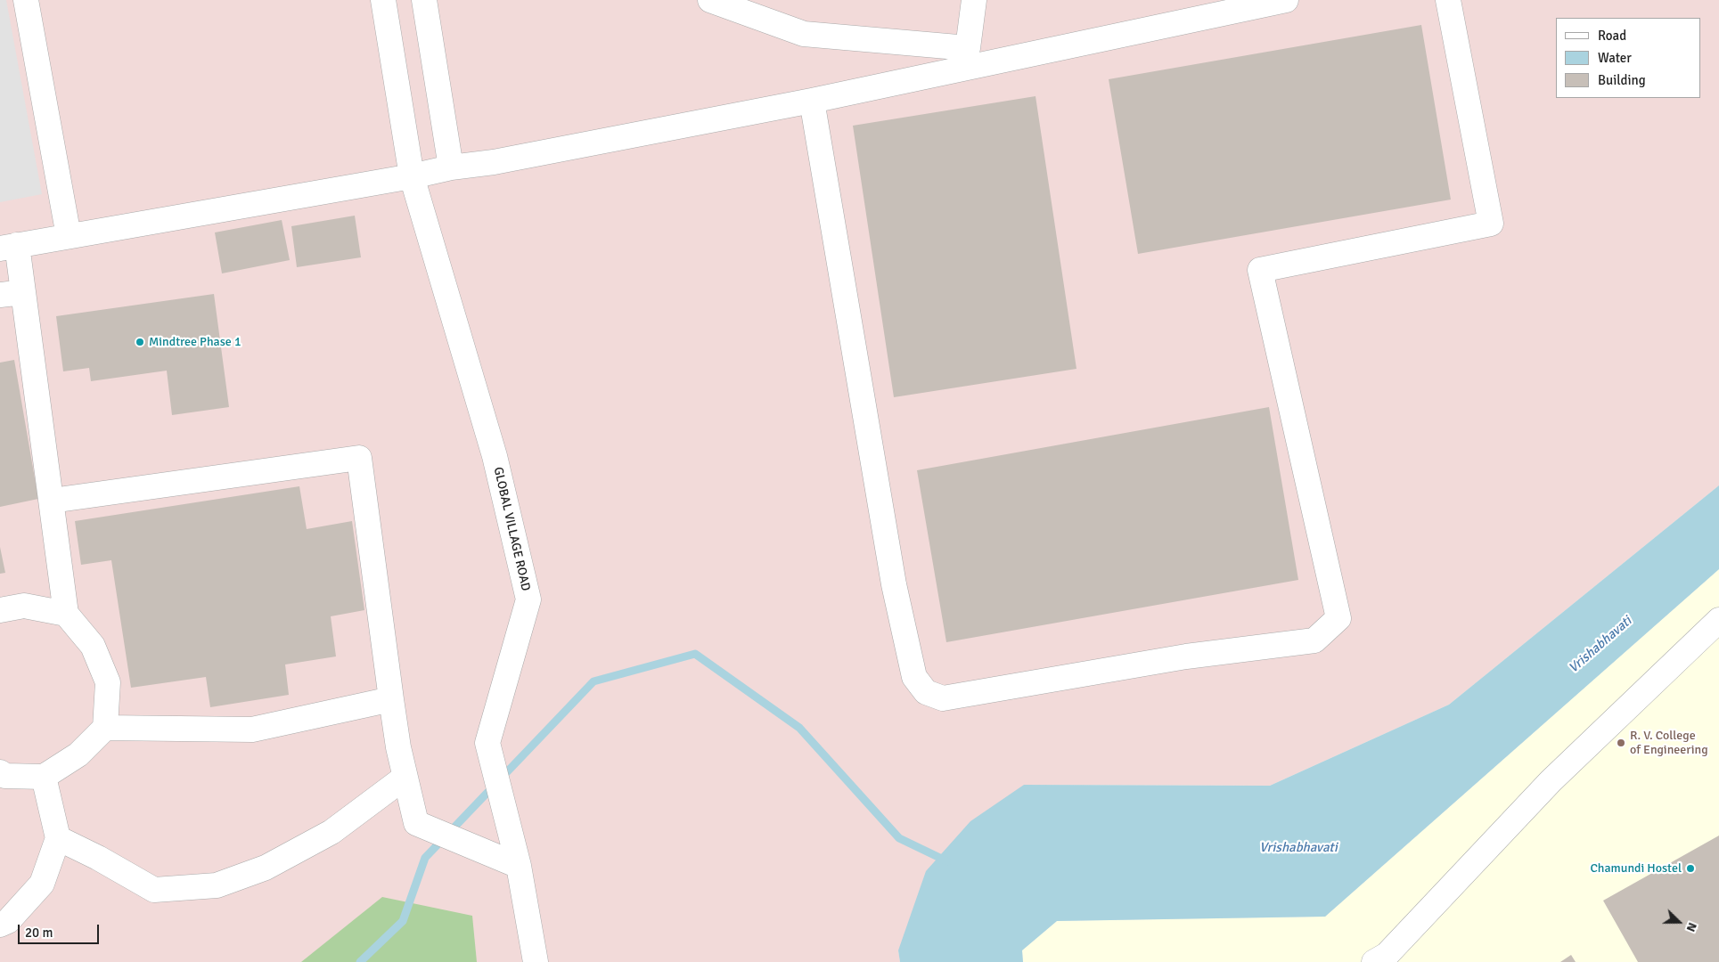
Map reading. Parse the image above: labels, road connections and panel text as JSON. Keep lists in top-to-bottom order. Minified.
{"streets":{"street":["GLOBAL VILLAGE ROAD"]},"water":["Vrishabhavati"],"places":["Mindtree Phase 1","R. V. College of Engineering","Chamundi Hostel"],"legend":["Road","Water","Building"],"scale_bar":"20 m","north":"right"}
